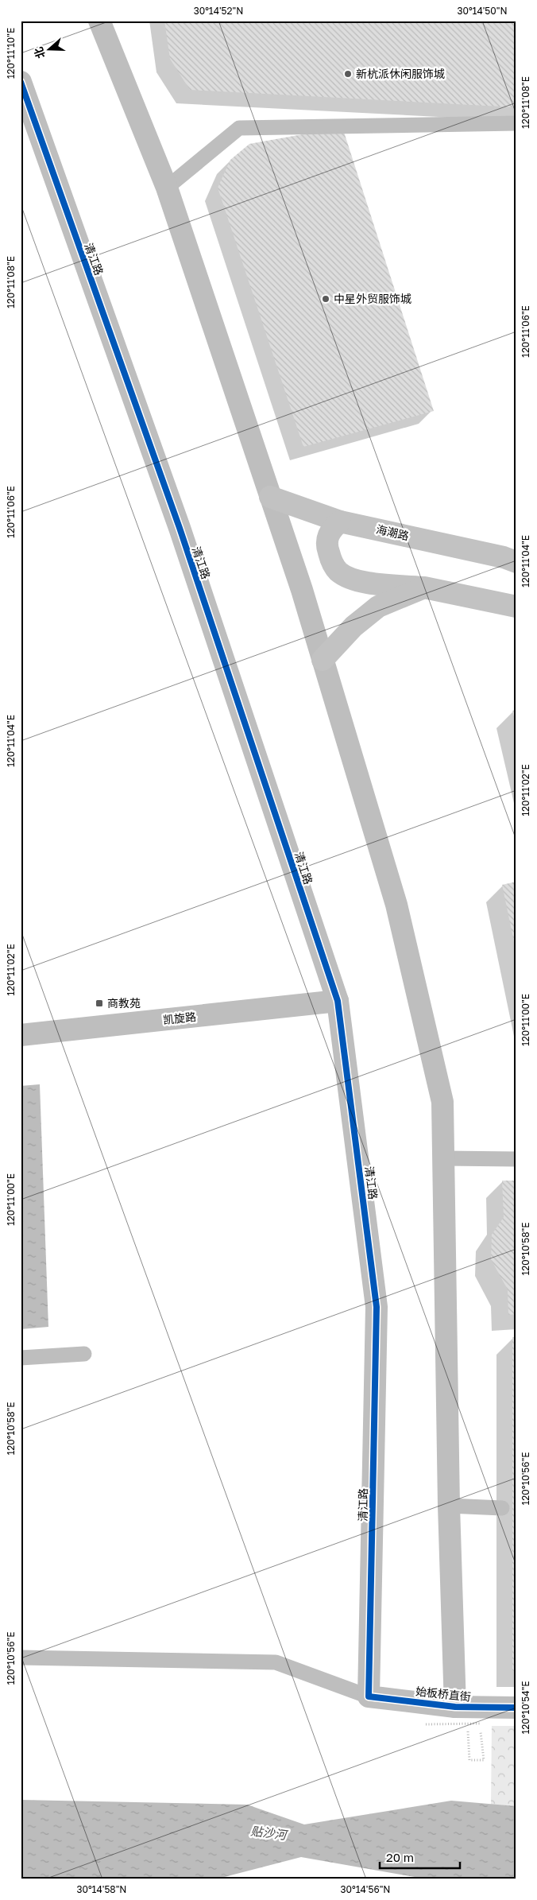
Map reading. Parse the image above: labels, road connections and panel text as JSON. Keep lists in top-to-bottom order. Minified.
{"streets":{"main road":["海潮路"],"street":["清江路","凯旋路","始板桥直街"]},"crossings":[["清江路","凯旋路"],["清江路","始板桥直街"]],"water":["贴沙河"],"places":{"other":["新杭派休闲服饰城","中星外贸服饰城"],"transit":["商教苑"]},"scale_bar":"20 m","north":"left","coordinates":["30°14'52\"N","30°14'50\"N","120°11'10\"E","120°11'08\"E","120°11'06\"E","120°11'04\"E","120°11'02\"E","120°11'00\"E","120°10'58\"E","120°10'56\"E","120°10'54\"E","30°14'58\"N","30°14'56\"N"]}
